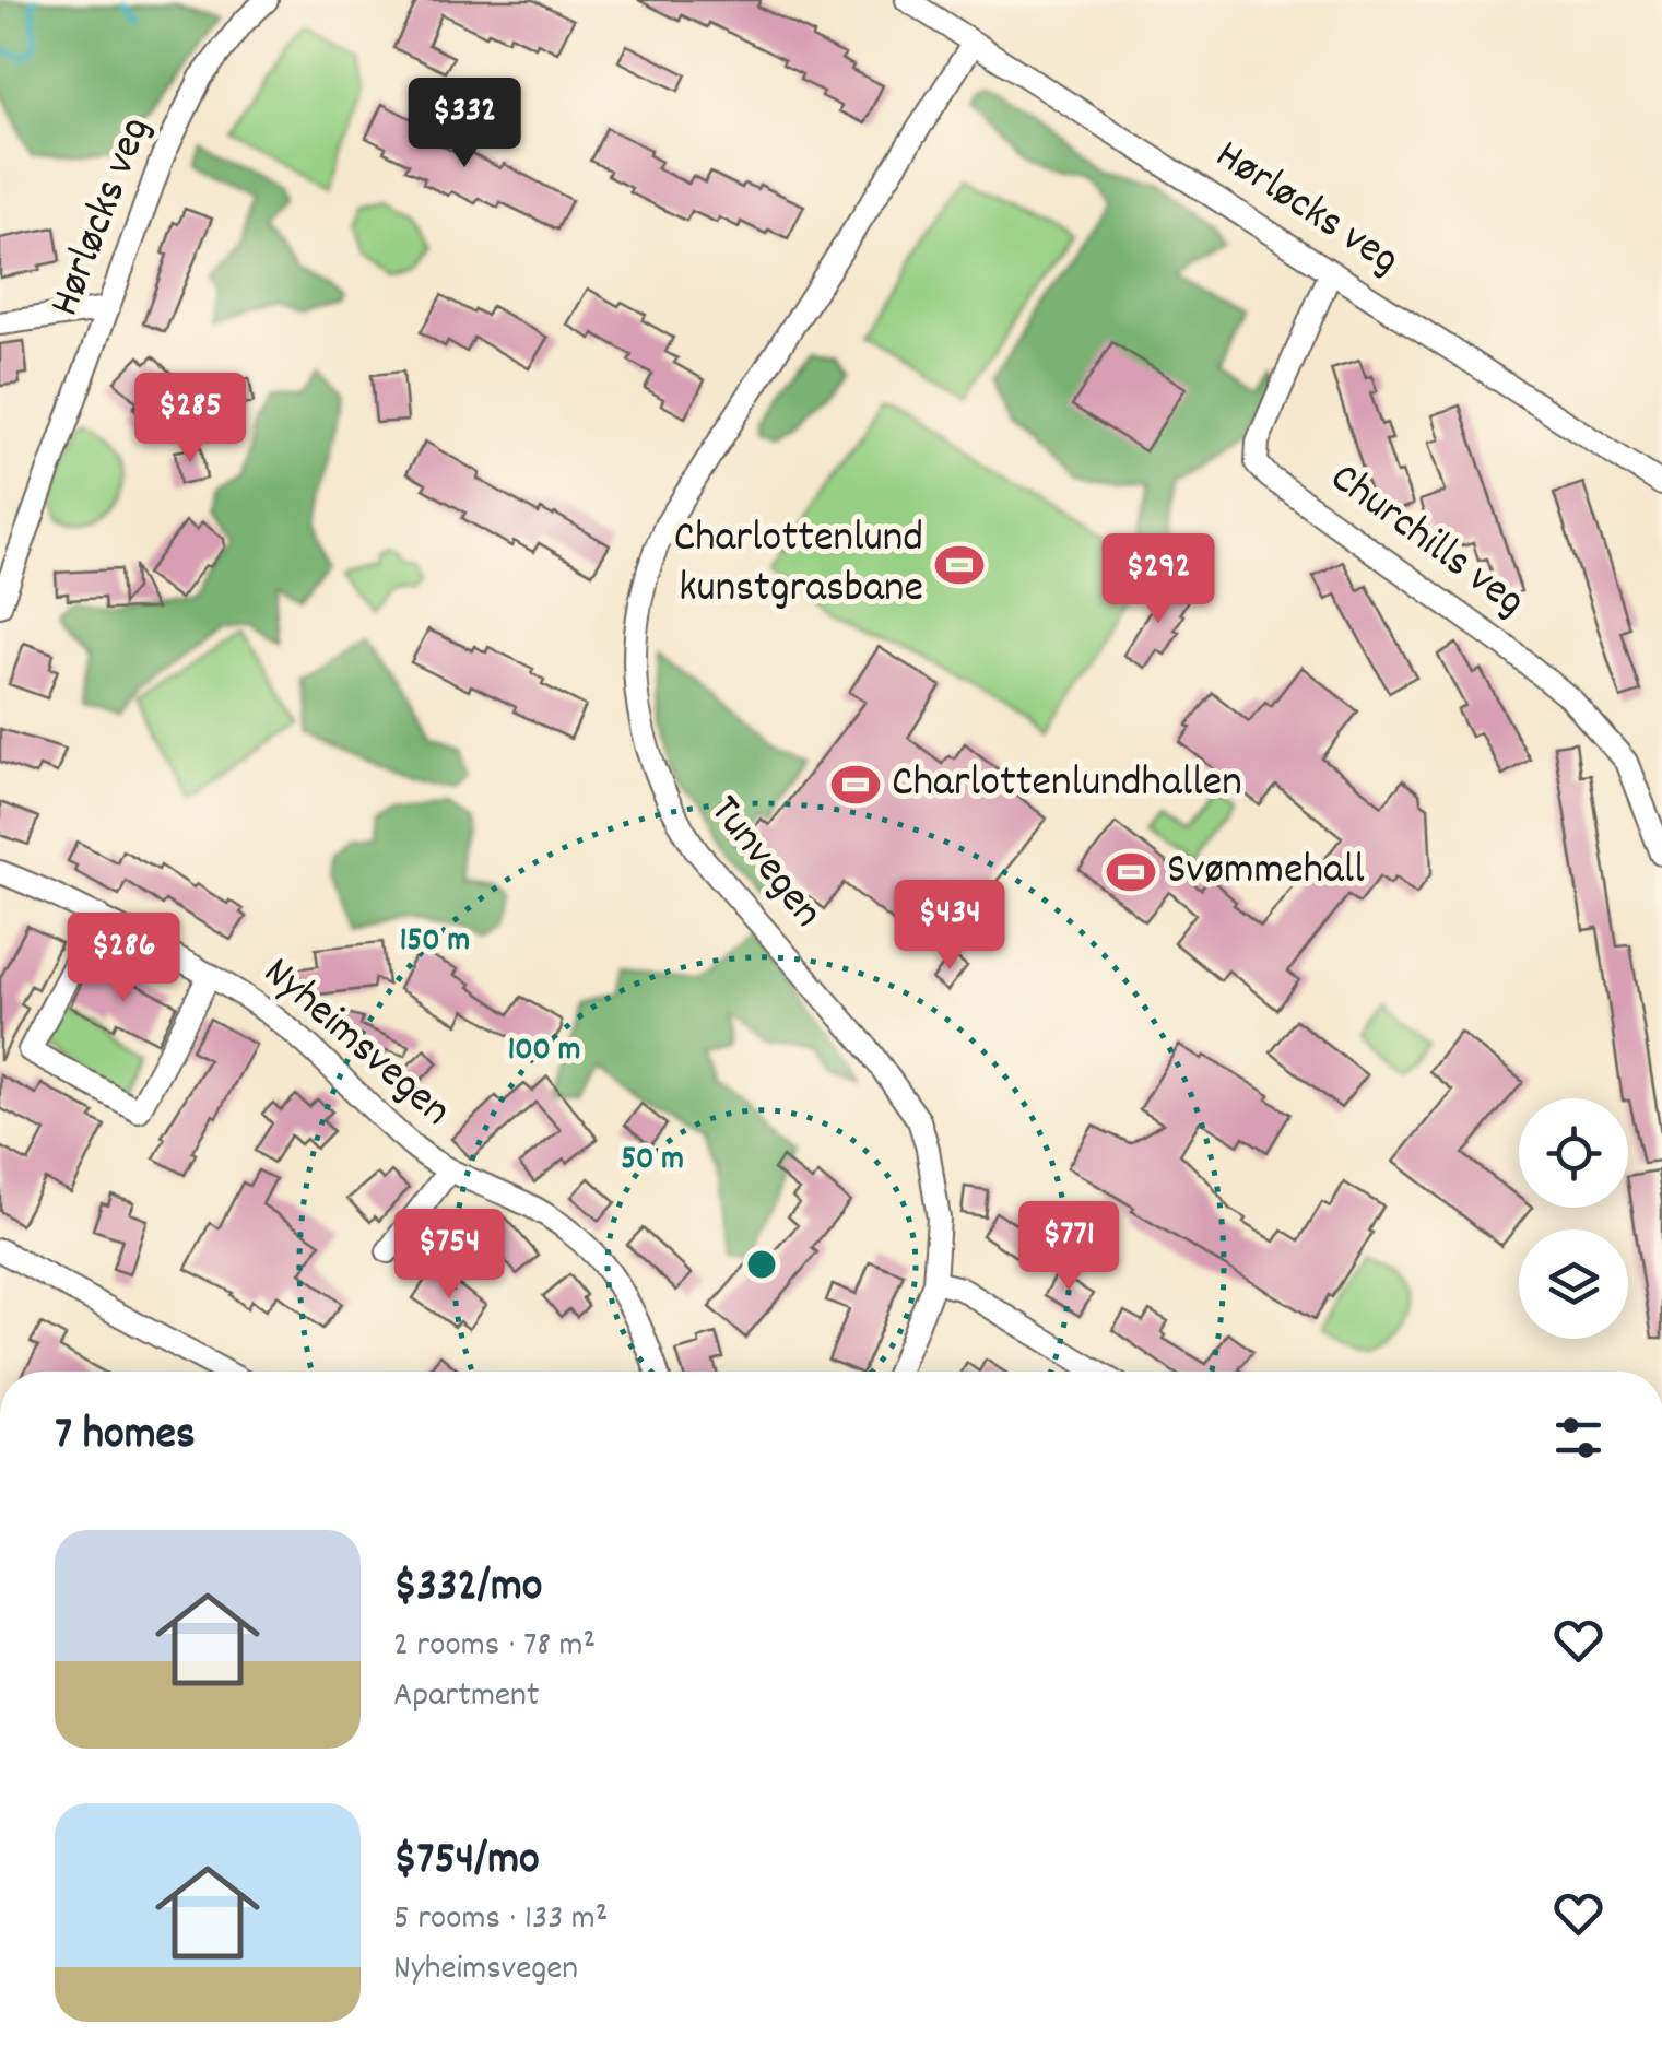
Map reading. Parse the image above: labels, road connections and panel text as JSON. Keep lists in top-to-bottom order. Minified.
{"streets":{"street":["Hørløcks veg","Churchills veg","Tunvegen","Nyheimsvegen"]},"crossings":[["Hørløcks veg","Churchills veg"],["Hørløcks veg","Tunvegen"]],"places":{"sports":["Charlottenlund kunstgrasbane","Charlottenlundhallen","Svømmehall"]},"page":{"price":["$332","$285","$292","$434","$286","$771","$754"],"heading":"7 homes","list":[{"name":"$332/mo","note":"2 rooms · 78 m² · Apartment"},{"name":"$754/mo","note":"5 rooms · 133 m² · Nyheimsvegen"}]},"rings":["150 m","100 m","50 m"]}
